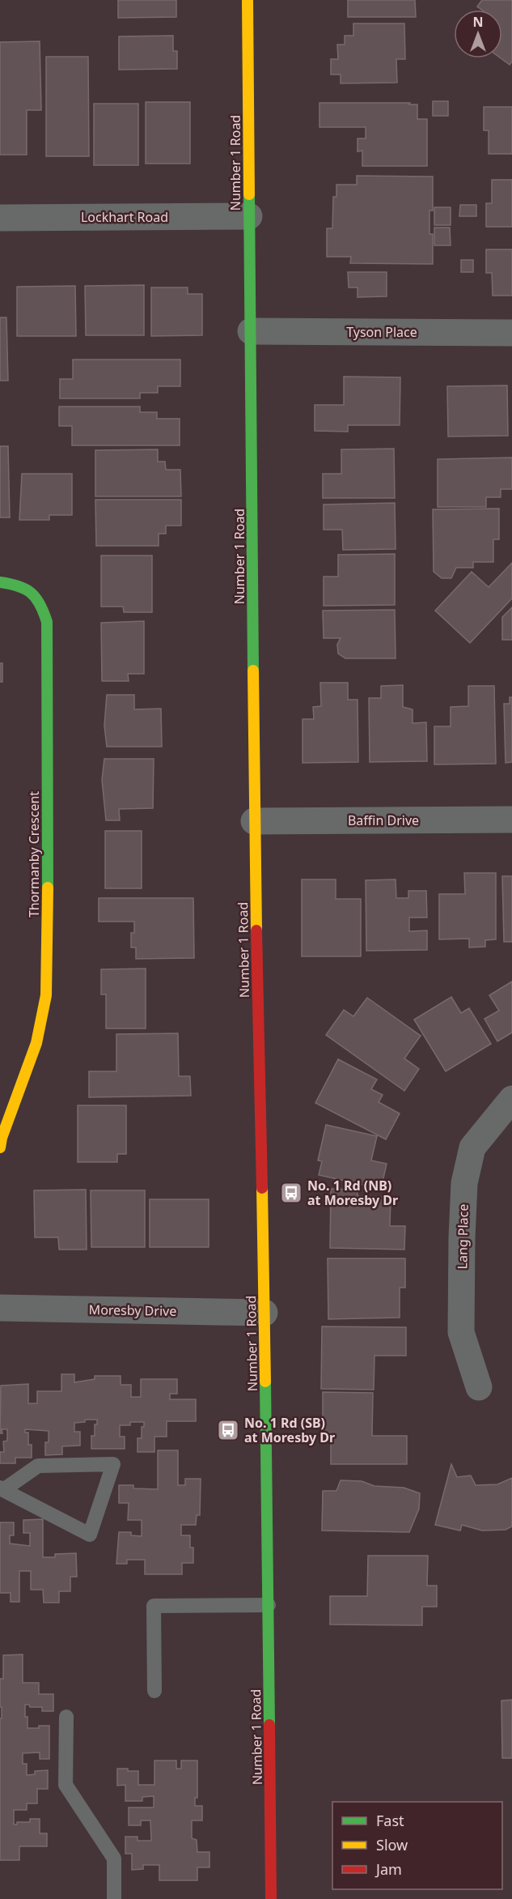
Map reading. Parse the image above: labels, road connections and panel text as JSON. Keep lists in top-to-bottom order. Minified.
{"streets":{"main road":["Number 1 Road","Thormanby Crescent"],"street":["Lockhart Road","Tyson Place","Baffin Drive","Lang Place","Moresby Drive"]},"crossings":[["Number 1 Road","Lockhart Road"],["Number 1 Road","Tyson Place"],["Number 1 Road","Baffin Drive"],["Number 1 Road","Moresby Drive"]],"places":{"bus stop":["No. 1 Rd (NB) at Moresby Dr","No. 1 Rd (SB) at Moresby Dr"]},"legend":["Fast","Slow","Jam"],"north":"top"}
